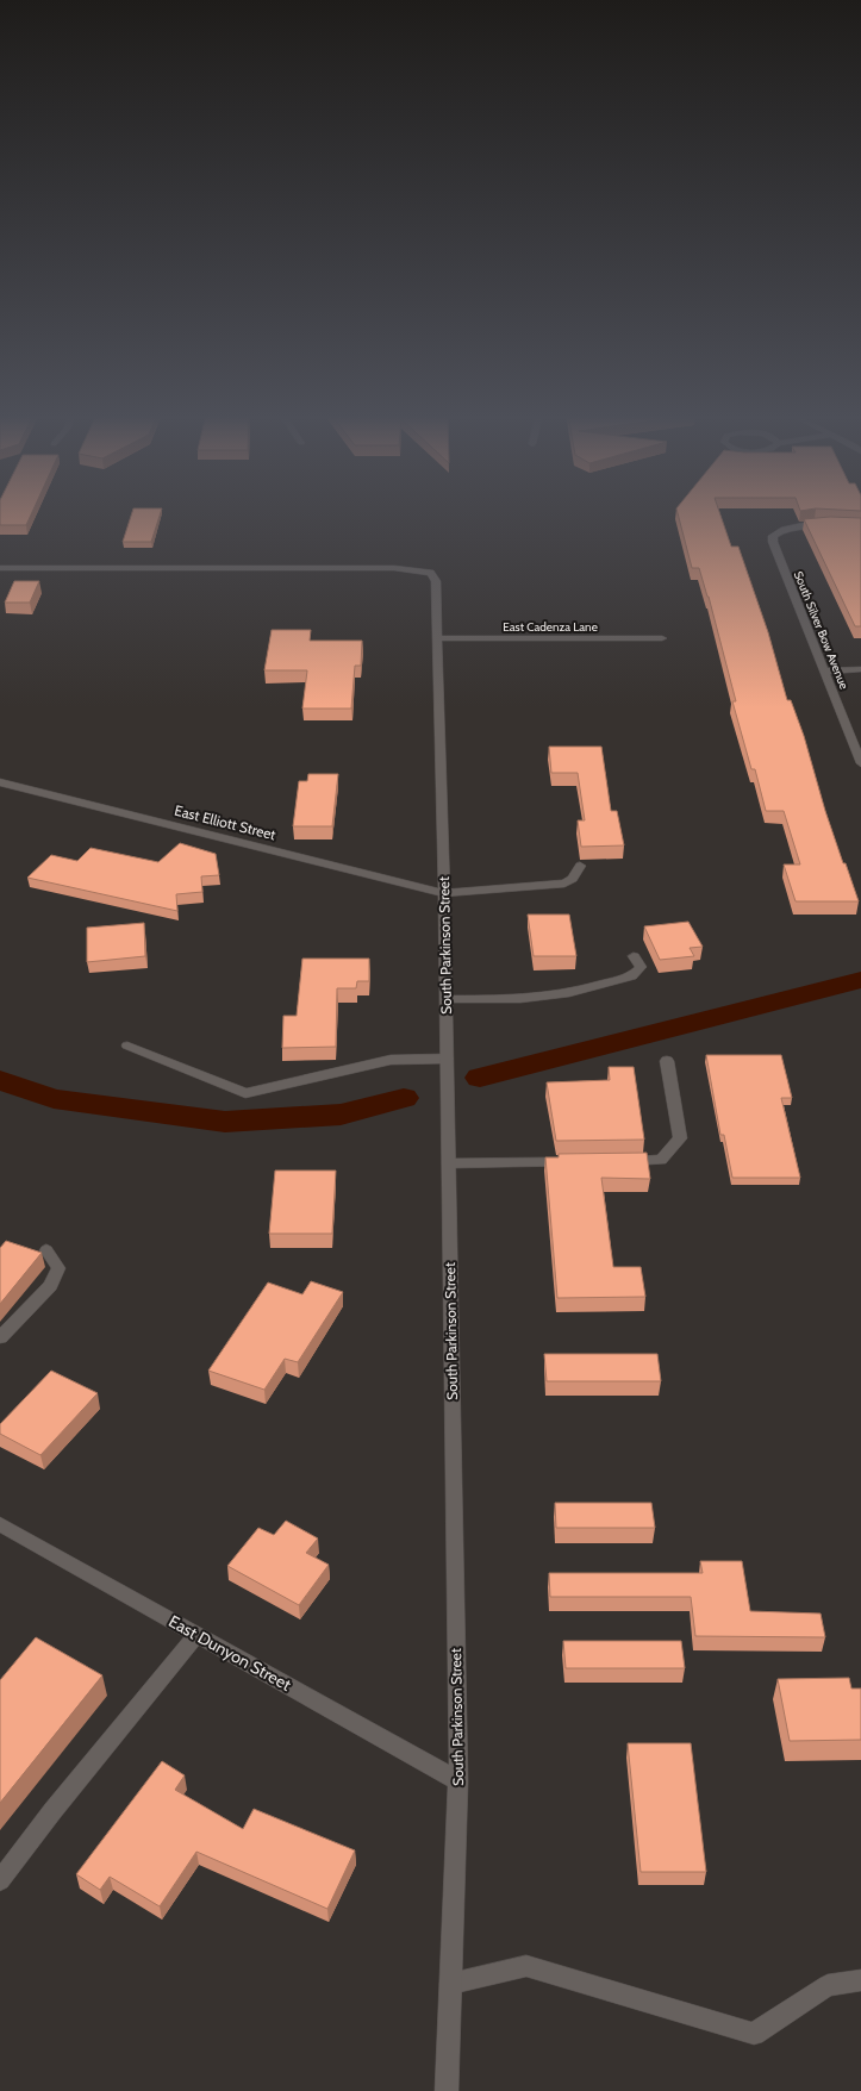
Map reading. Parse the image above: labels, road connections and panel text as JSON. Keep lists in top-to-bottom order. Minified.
{"streets":{"street":["East Cadenza Lane","South Silver Bow Avenue","East Elliott Street","South Parkinson Street","East Dunyon Street"]},"crossings":[["East Cadenza Lane","South Parkinson Street"],["East Elliott Street","South Parkinson Street"],["South Parkinson Street","East Dunyon Street"]]}
